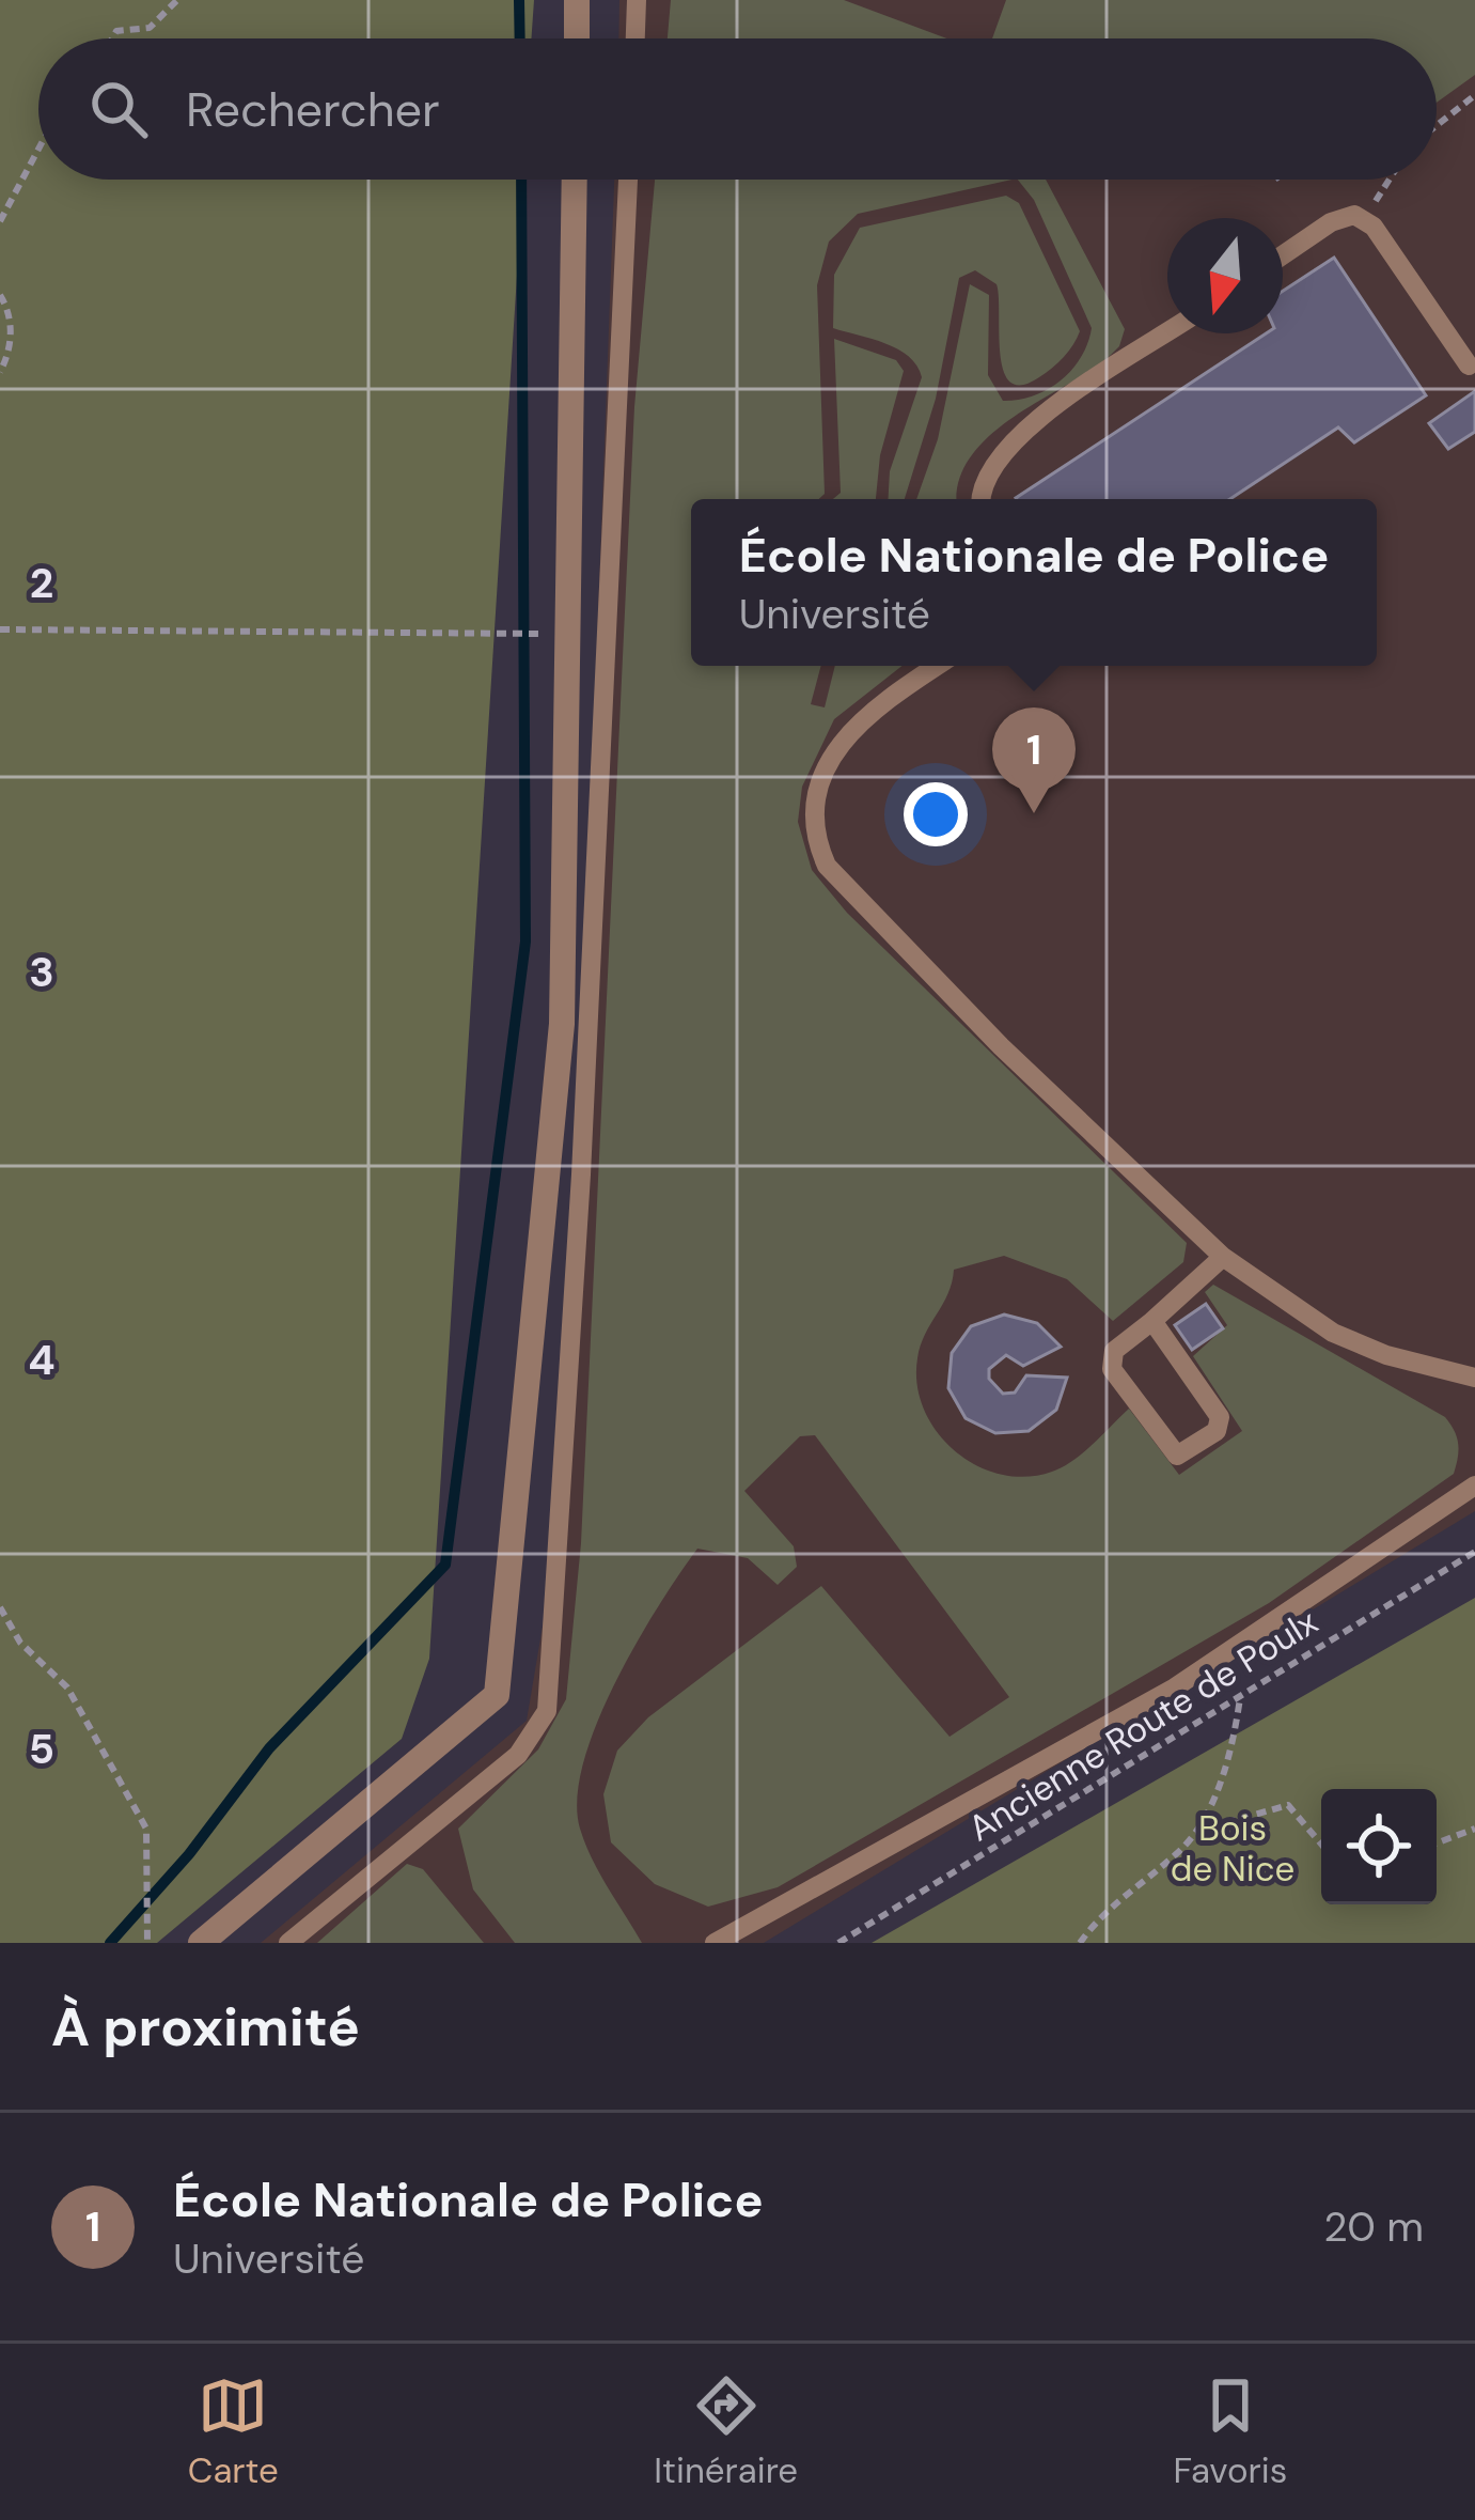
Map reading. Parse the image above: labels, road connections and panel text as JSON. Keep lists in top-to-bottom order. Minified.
{"streets":{"path":["Ancienne Route de Poulx"]},"parks":["Bois de Nice"],"north":"bottom","page":{"search":"Rechercher","popup":["École Nationale de Police","Université"],"pins":"1","heading":"À proximité","list":[{"mark":"1","name":"École Nationale de Police","note":"Université","value":"20 m"}],"nav":["Carte","Itinéraire","Favoris"]},"grid":{"rows":["2","3","4","5"]}}
